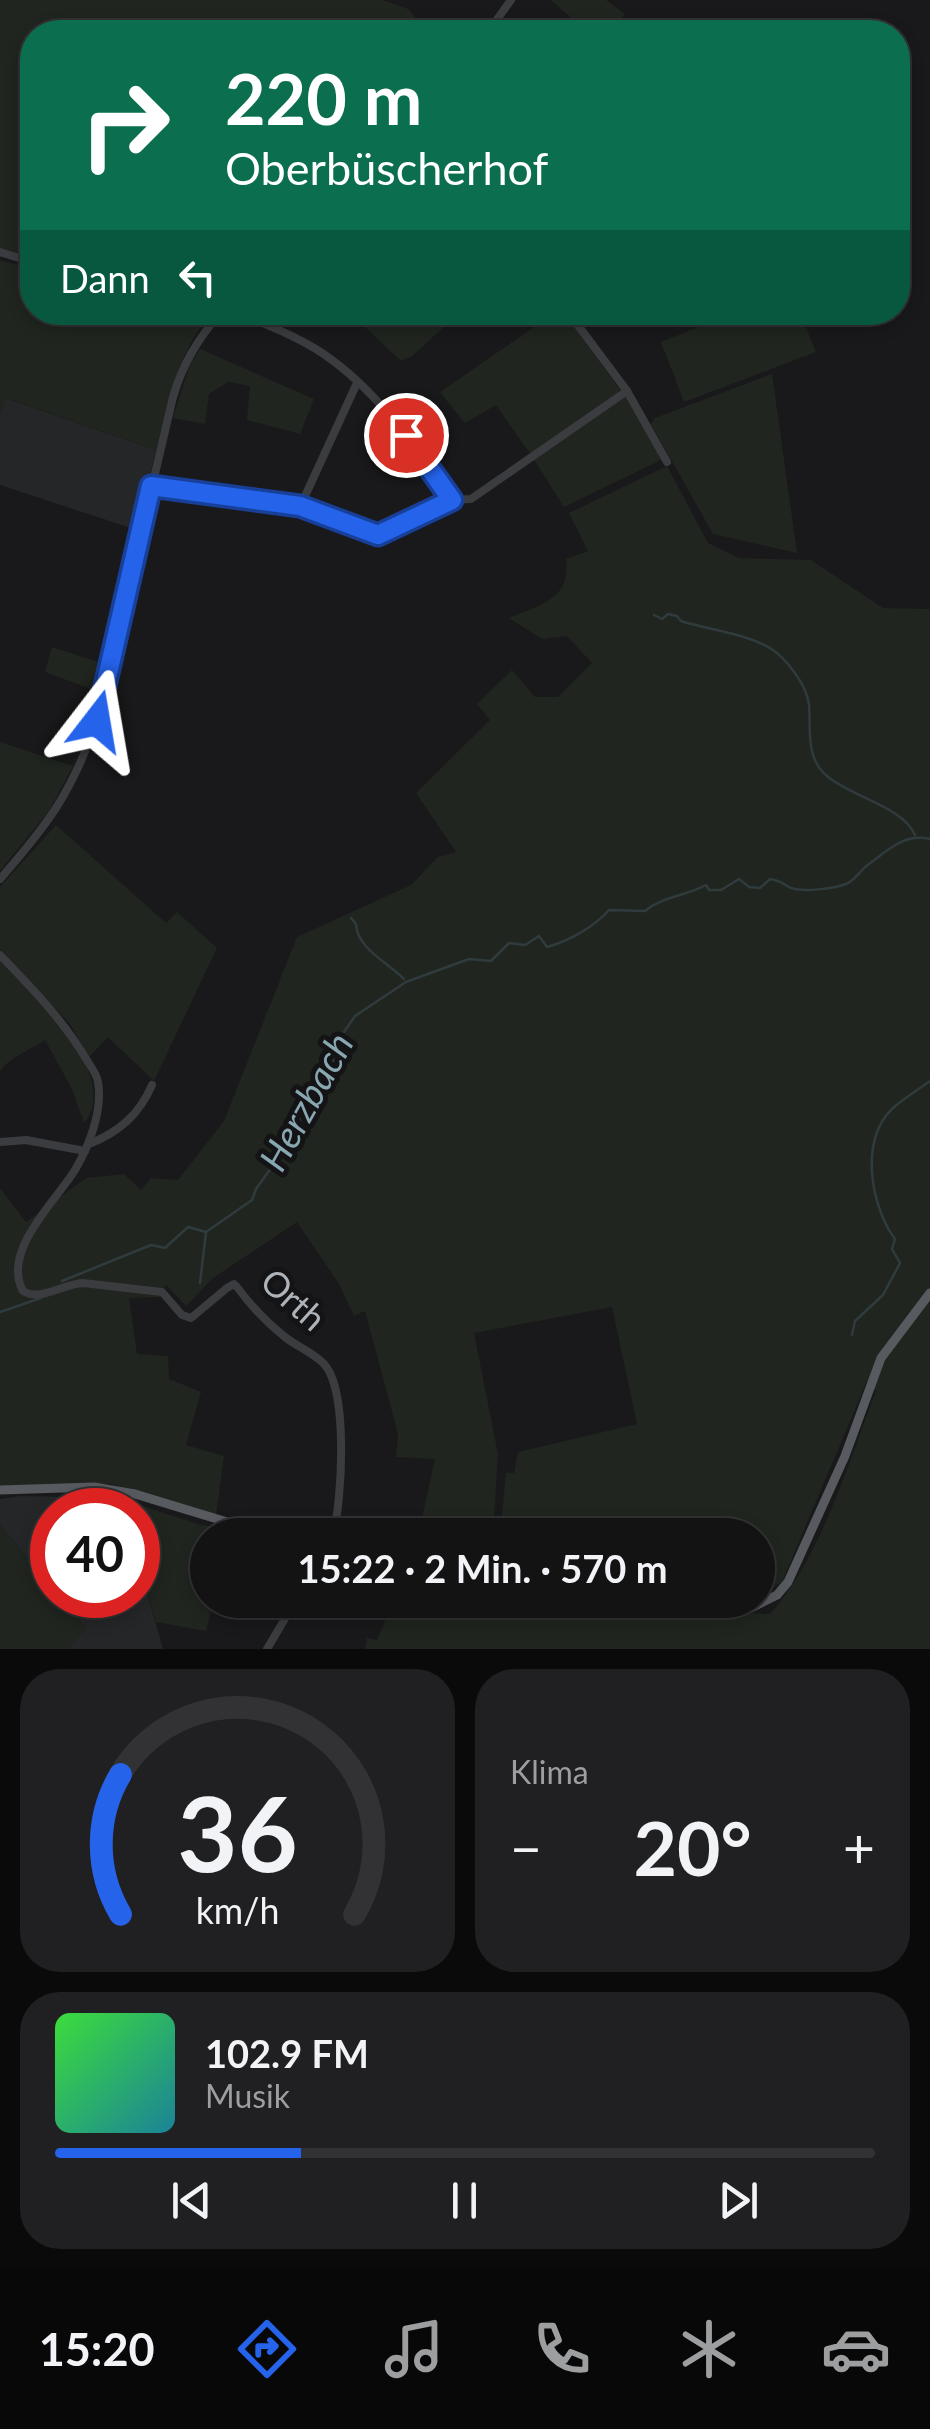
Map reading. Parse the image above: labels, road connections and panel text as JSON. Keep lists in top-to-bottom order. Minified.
{"streets":{"street":["Orth"]},"water":["Herzbach"],"page":{"turn":["220 m","Oberbüscherhof"],"then":"Dann","limit":"40","trip":"15:22 · 2 Min. · 570 m","tile":"Klima","heat":["−","20°","+"],"song":["102.9 FM","Musik"],"tabs":"15:20","gauge":["36","km/h"]}}
